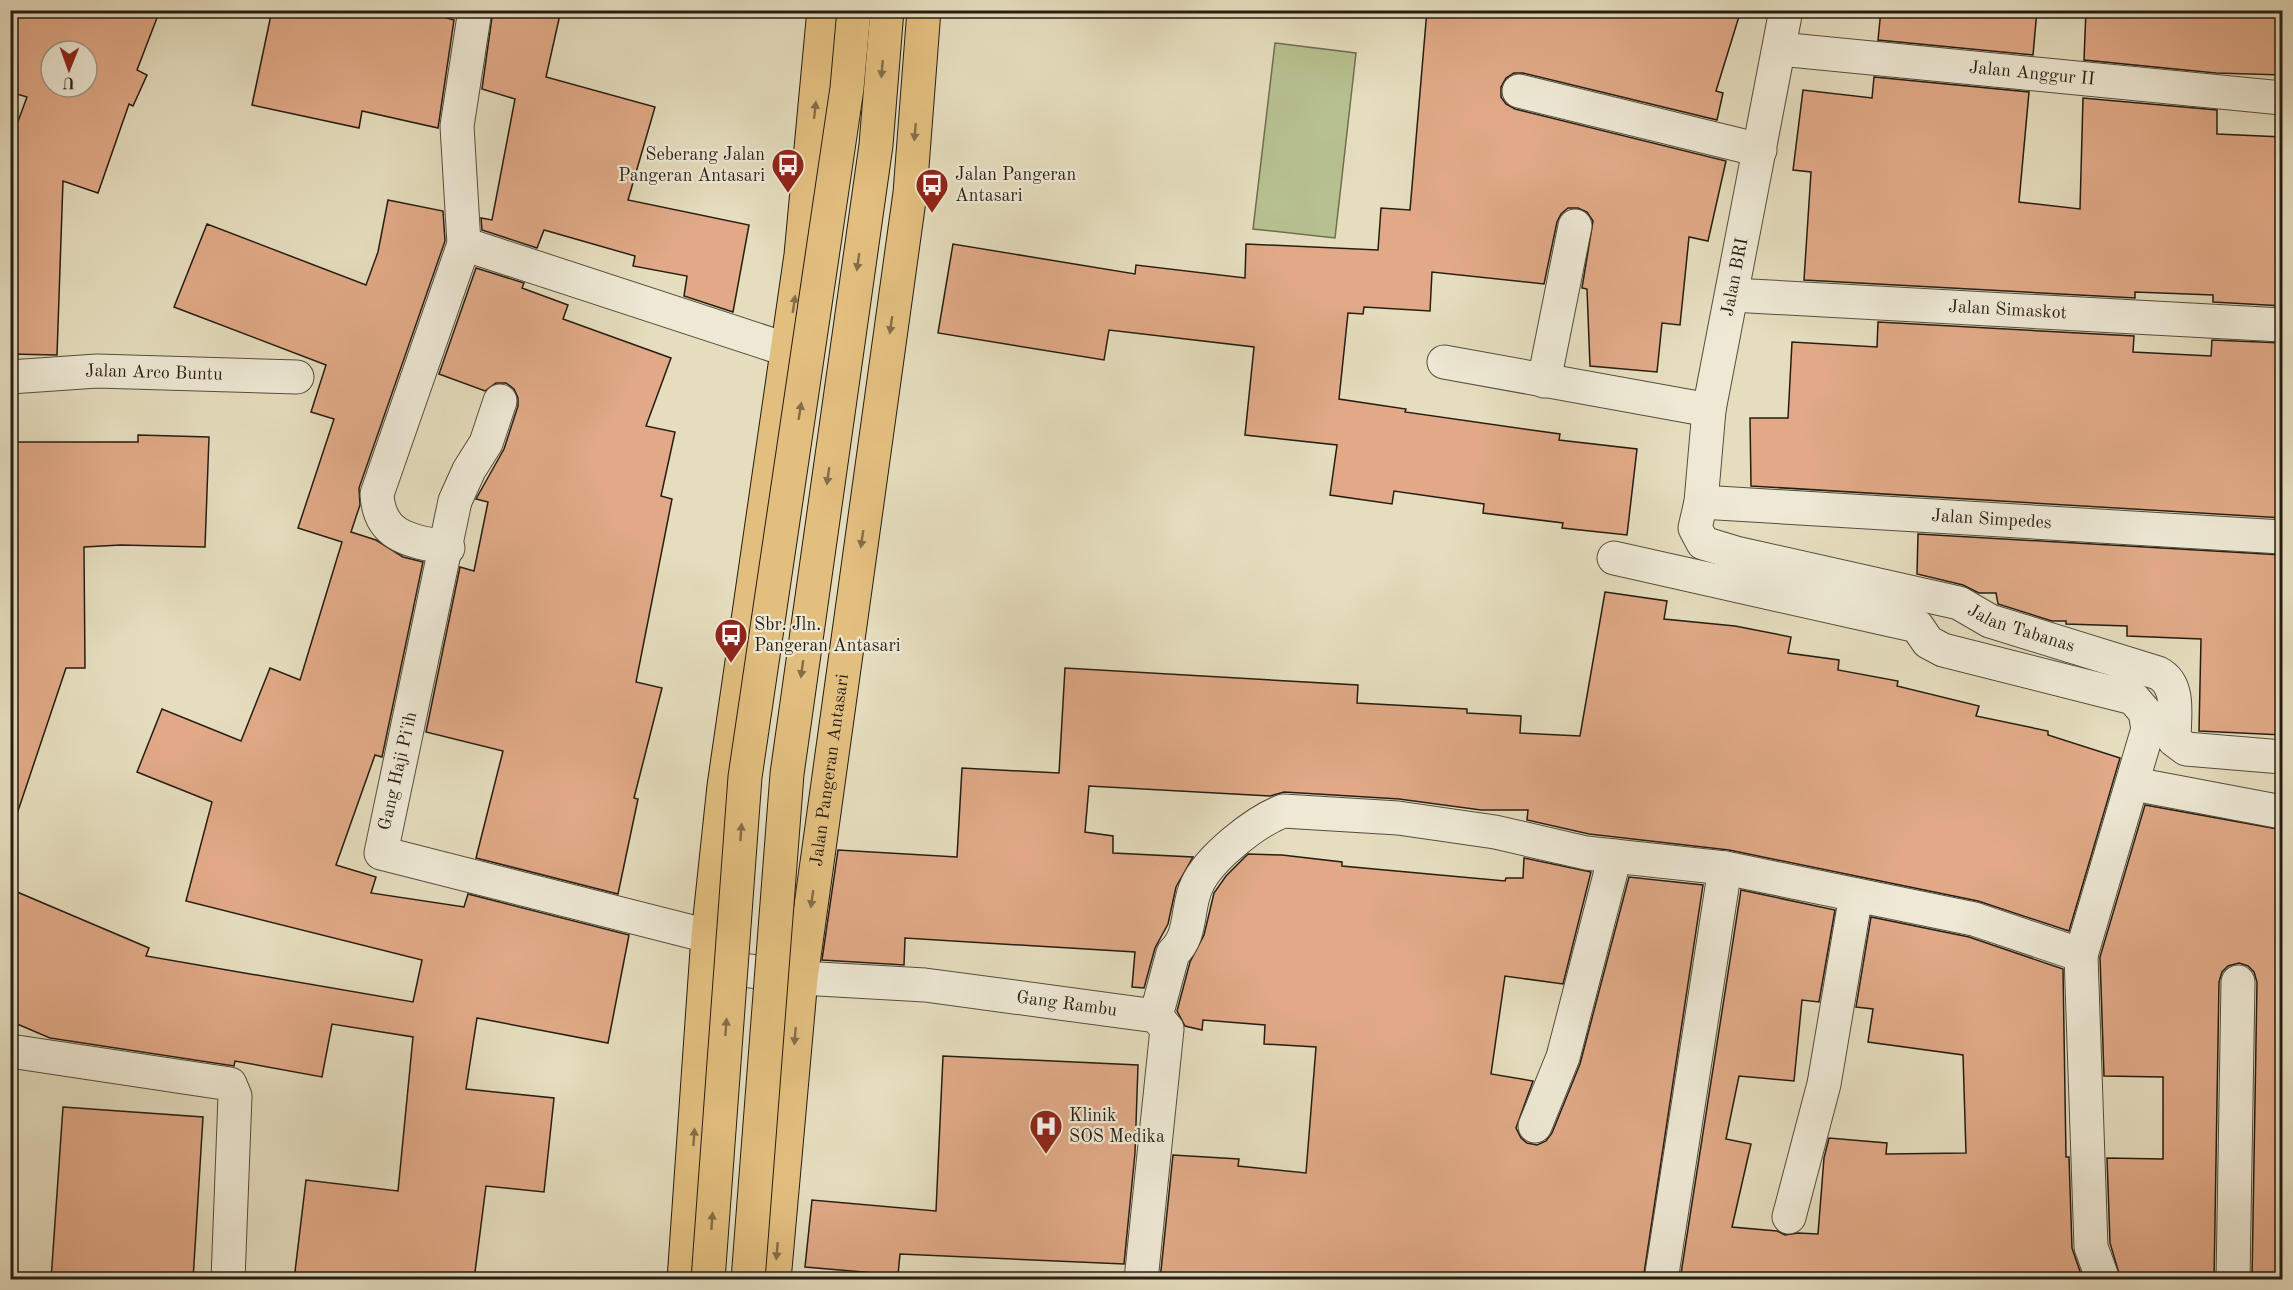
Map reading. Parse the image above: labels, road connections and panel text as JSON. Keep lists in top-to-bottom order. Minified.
{"streets":{"main road":["Jalan Pangeran Antasari"],"street":["Jalan Anggur II","Jalan BRI","Jalan Simaskot","Jalan Arco Buntu","Jalan Simpedes","Jalan Tabanas","Gang Haji Pi'ih","Gang Rambu"]},"crossings":[["Jalan Anggur II","Jalan BRI"],["Jalan BRI","Jalan Simaskot"],["Jalan BRI","Jalan Simpedes"],["Jalan BRI","Jalan Tabanas"],["Jalan Pangeran Antasari","Gang Rambu"],["Gang Haji Pi'ih","Gang Rambu"]],"places":{"bus stop":["Seberang Jalan Pangeran Antasari","Jalan Pangeran Antasari","Sbr. Jln. Pangeran Antasari"],"hospital":["Klinik SOS Medika"]},"north":"bottom"}
